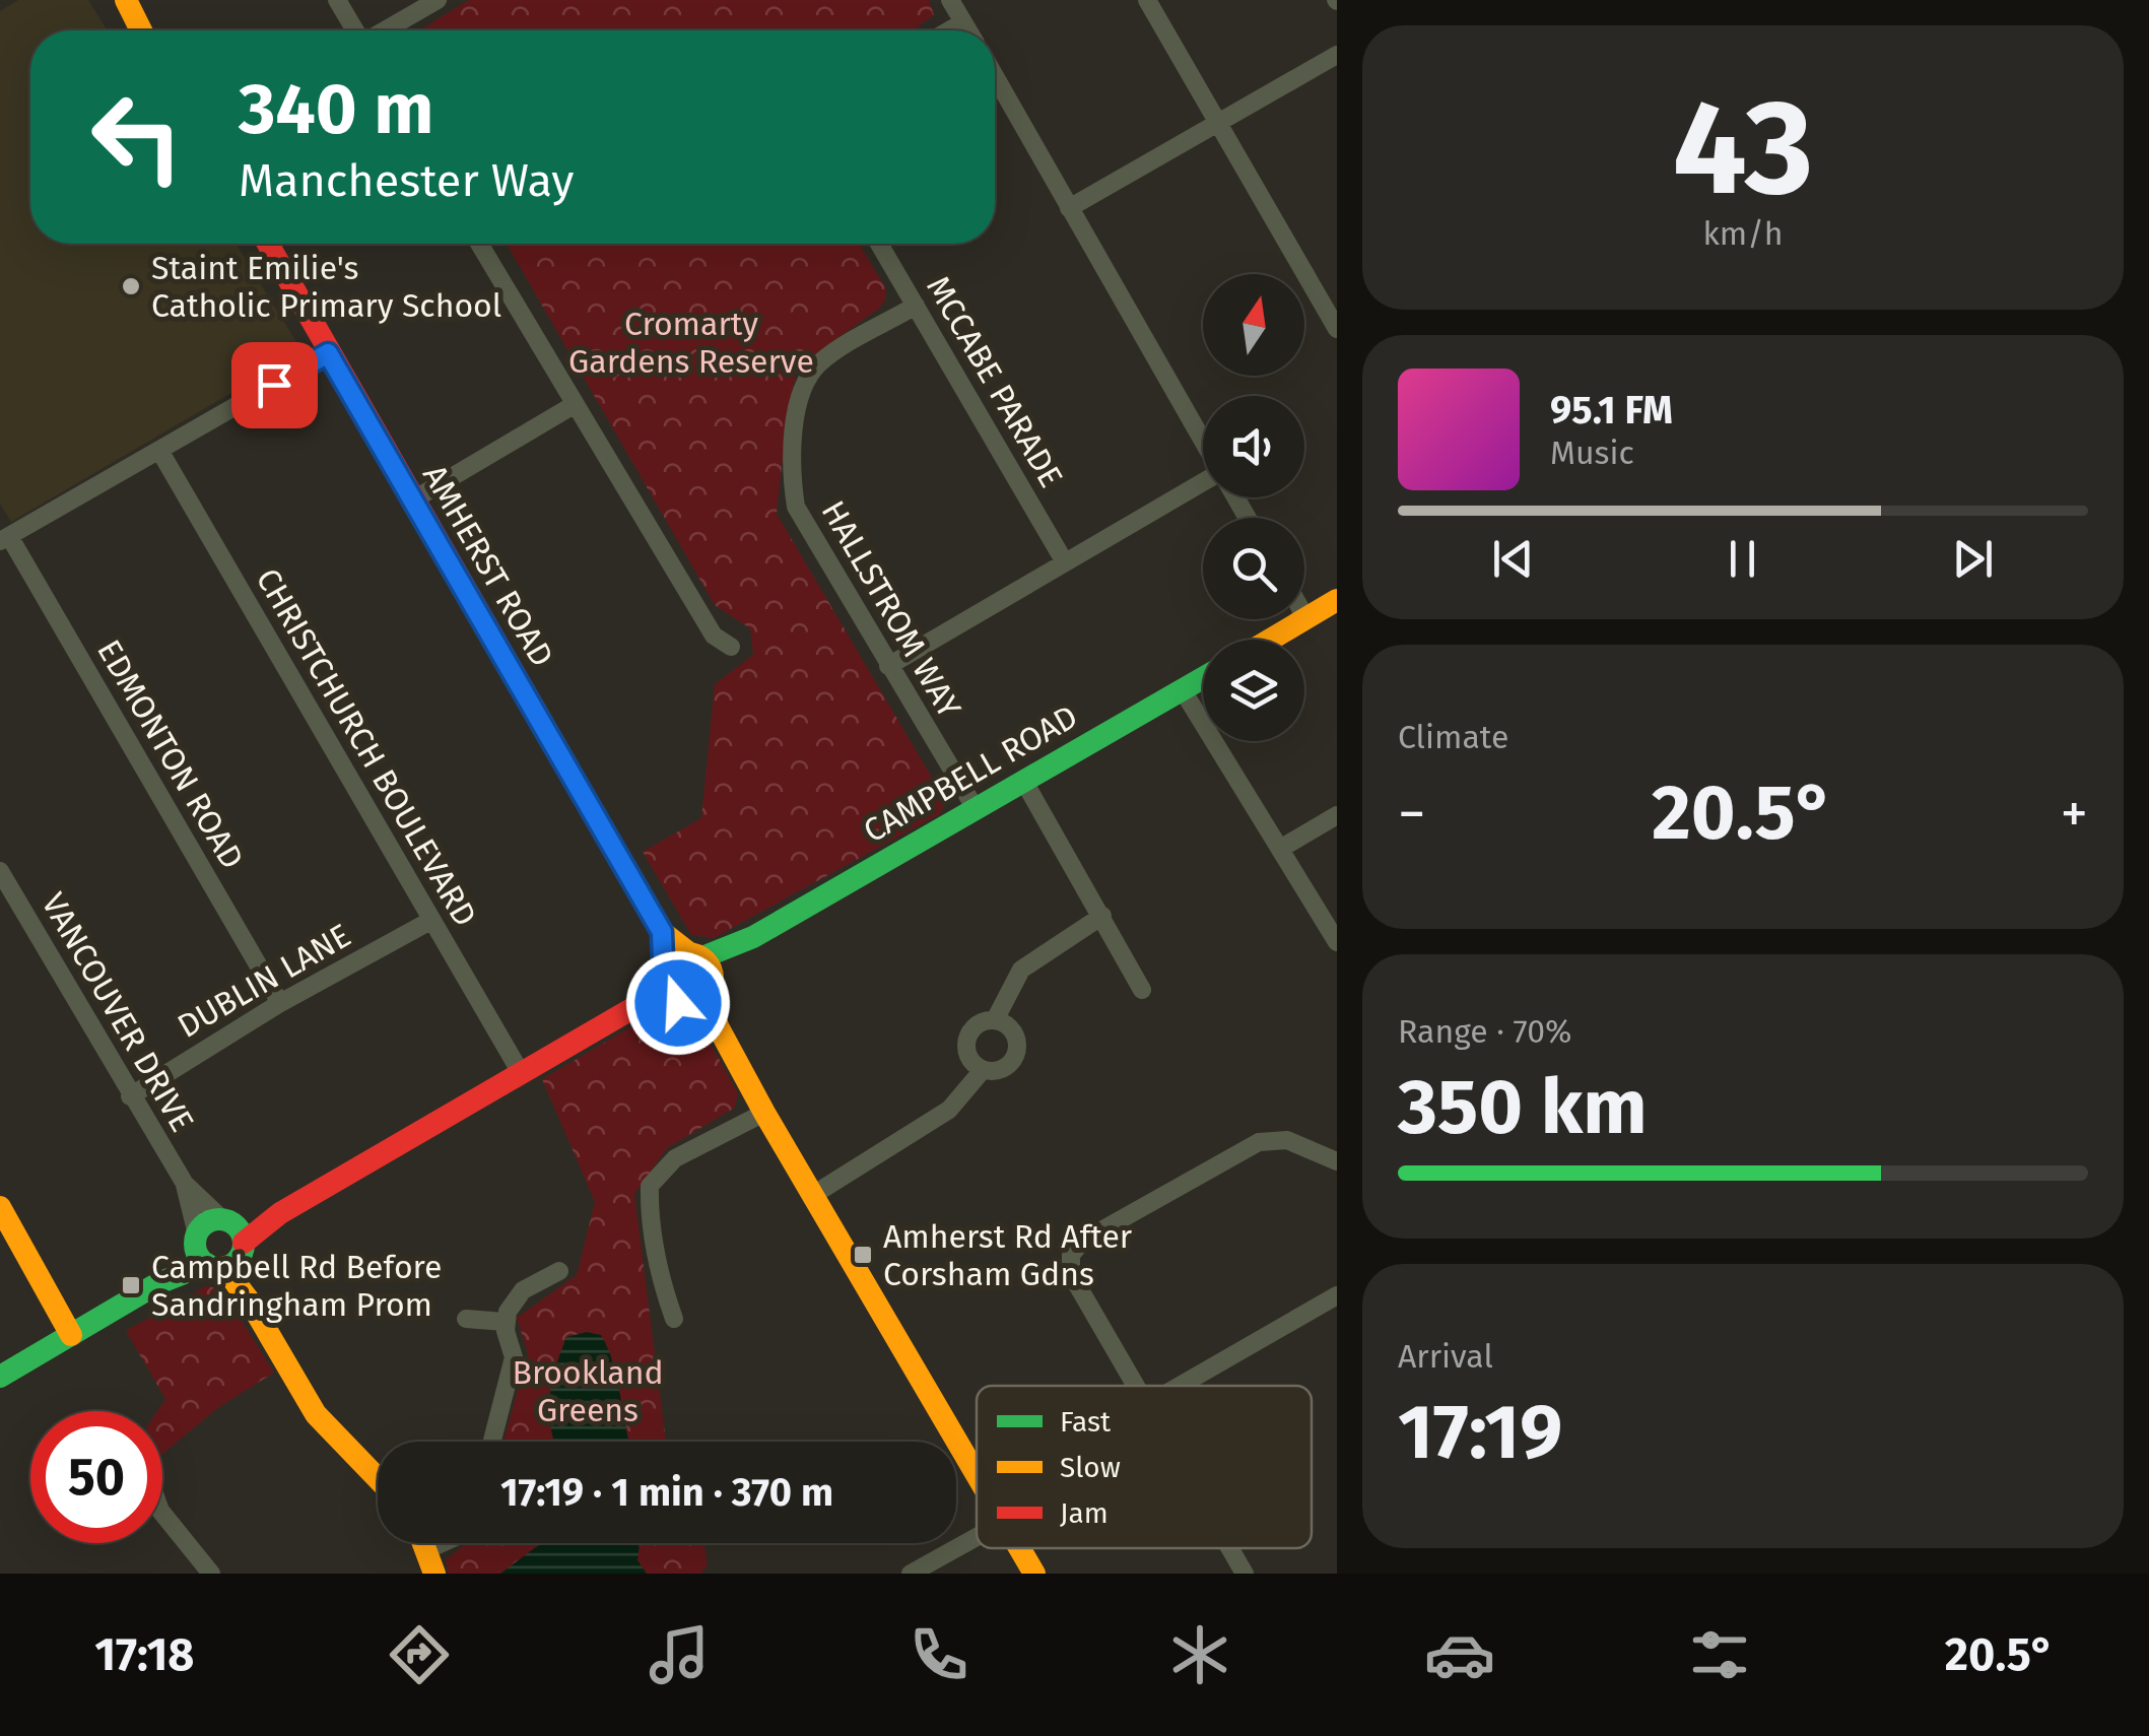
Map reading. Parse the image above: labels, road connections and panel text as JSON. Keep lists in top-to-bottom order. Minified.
{"streets":{"street":["MCCABE PARADE","AMHERST ROAD","HALLSTROM WAY","CHRISTCHURCH BOULEVARD","EDMONTON ROAD","CAMPBELL ROAD","DUBLIN LANE","VANCOUVER DRIVE"]},"crossings":[["MCCABE PARADE","HALLSTROM WAY"],["AMHERST ROAD","CAMPBELL ROAD"],["HALLSTROM WAY","CAMPBELL ROAD"],["CHRISTCHURCH BOULEVARD","CAMPBELL ROAD"],["CHRISTCHURCH BOULEVARD","DUBLIN LANE"],["EDMONTON ROAD","DUBLIN LANE"],["CAMPBELL ROAD","VANCOUVER DRIVE"],["DUBLIN LANE","VANCOUVER DRIVE"]],"parks":["Cromarty Gardens Reserve","Brookland Greens"],"places":{"other":["Staint Emilie's Catholic Primary School"],"transit":["Amherst Rd After Corsham Gdns","Campbell Rd Before Sandringham Prom"]},"legend":["Fast","Slow","Jam"],"north":"top","page":{"tile":[["43","km/h"],"Climate",["Range · 70%","350 km"],["Arrival","17:19"]],"turn":["340 m","Manchester Way"],"song":["95.1 FM","Music"],"heat":["−","20.5°","+"],"limit":"50","trip":"17:19 · 1 min · 370 m","tabs":["17:18","20.5°"]}}
